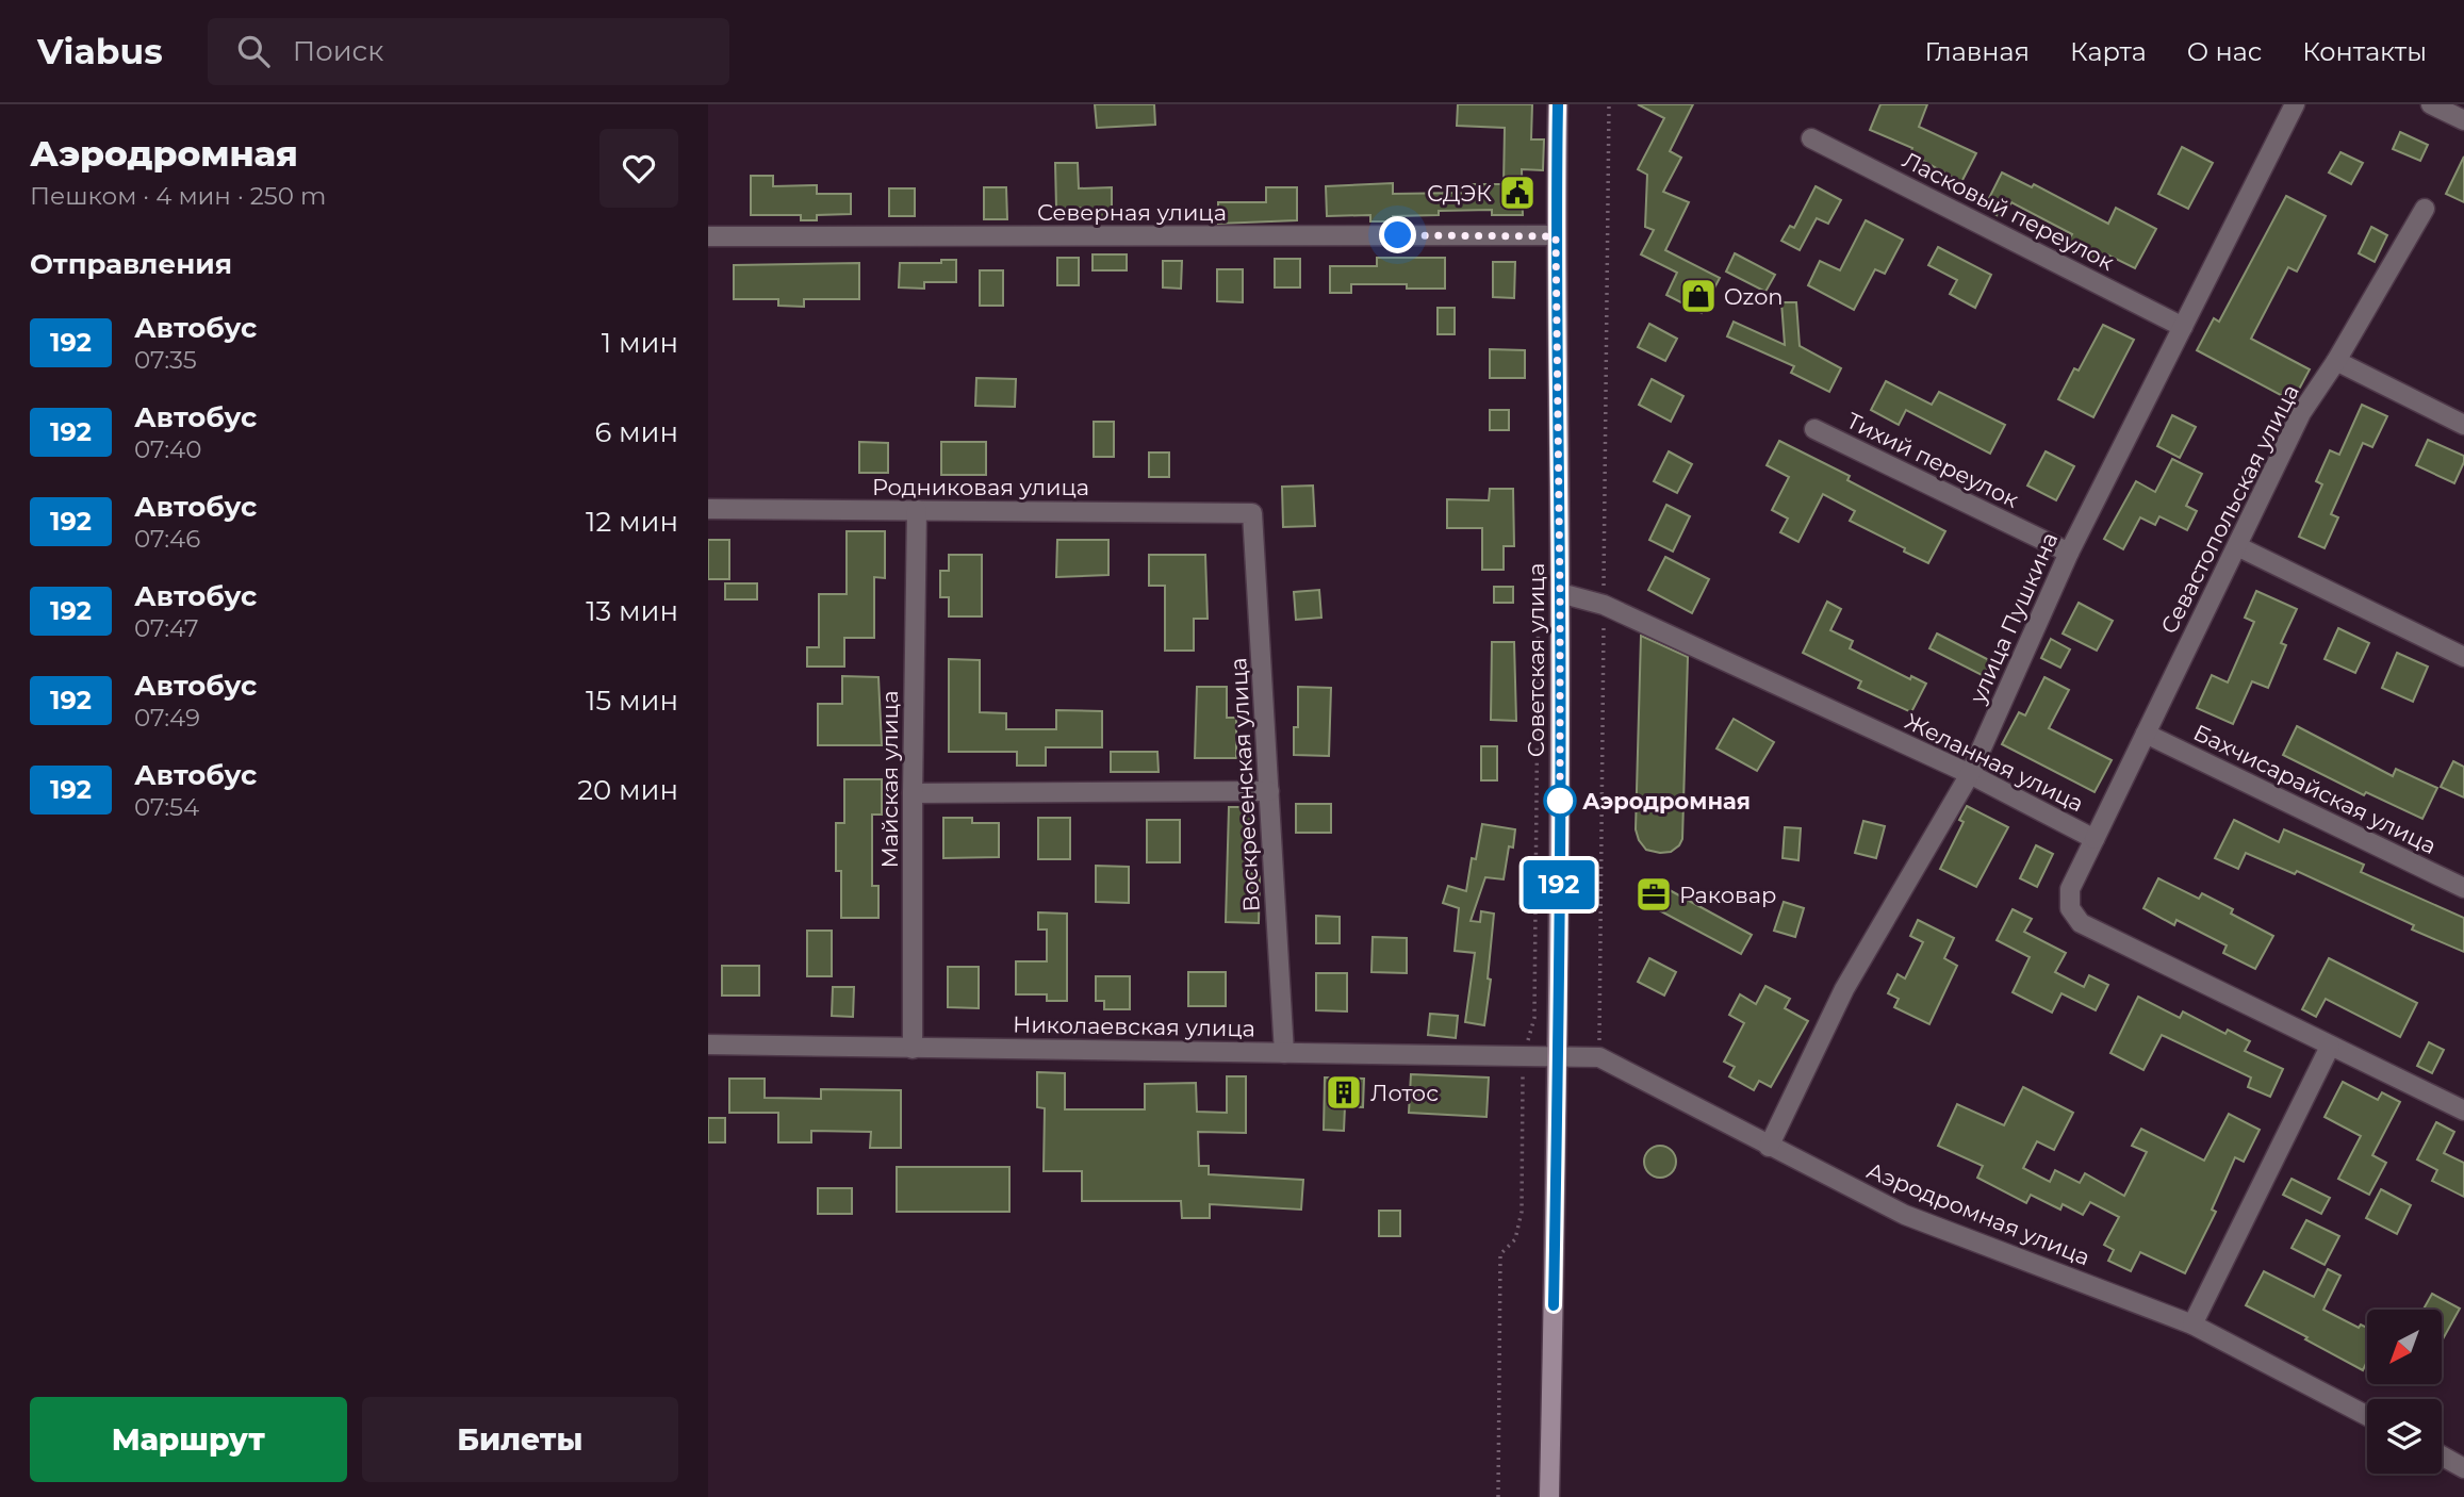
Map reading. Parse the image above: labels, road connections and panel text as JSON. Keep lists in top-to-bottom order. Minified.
{"streets":{"main road":["Советская улица"],"street":["Ласковый переулок","Северная улица","Тихий переулок","Родниковая улица","Севастопольская улица","улица Пушкина","Желанная улица","Майская улица","Воскресенская улица","Бахчисарайская улица","Николаевская улица","Аэродромная улица"]},"crossings":[["Ласковый переулок","улица Пушкина"],["Северная улица","Советская улица"],["Тихий переулок","улица Пушкина"],["Родниковая улица","Майская улица"],["Родниковая улица","Воскресенская улица"],["Севастопольская улица","Желанная улица"],["Севастопольская улица","Бахчисарайская улица"],["улица Пушкина","Желанная улица"],["улица Пушкина","Аэродромная улица"],["Советская улица","Желанная улица"],["Советская улица","Николаевская улица"],["Советская улица","Аэродромная улица"],["Майская улица","Николаевская улица"],["Воскресенская улица","Николаевская улица"],["Николаевская улица","Аэродромная улица"]],"places":{"public building":["СДЭК"],"shop":["Ozon"],"other":["Аэродромная"],"office":["Раковар"],"building":["Лотос"]},"lines":["bus line 192"],"north":"bottom left","page":{"header":"Viabus","search":"Поиск","nav":["Главная","Карта","О нас","Контакты"],"heading":[["Аэродромная","Пешком · 4 мин · 250 m"],"Отправления"],"on_map":"192","list":[{"mark":"192","name":"Автобус","note":"07:35","value":"1 мин"},{"mark":"192","name":"Автобус","note":"07:40","value":"6 мин"},{"mark":"192","name":"Автобус","note":"07:46","value":"12 мин"},{"mark":"192","name":"Автобус","note":"07:47","value":"13 мин"},{"mark":"192","name":"Автобус","note":"07:49","value":"15 мин"},{"mark":"192","name":"Автобус","note":"07:54","value":"20 мин"}],"buttons":["Маршрут","Билеты"]}}
